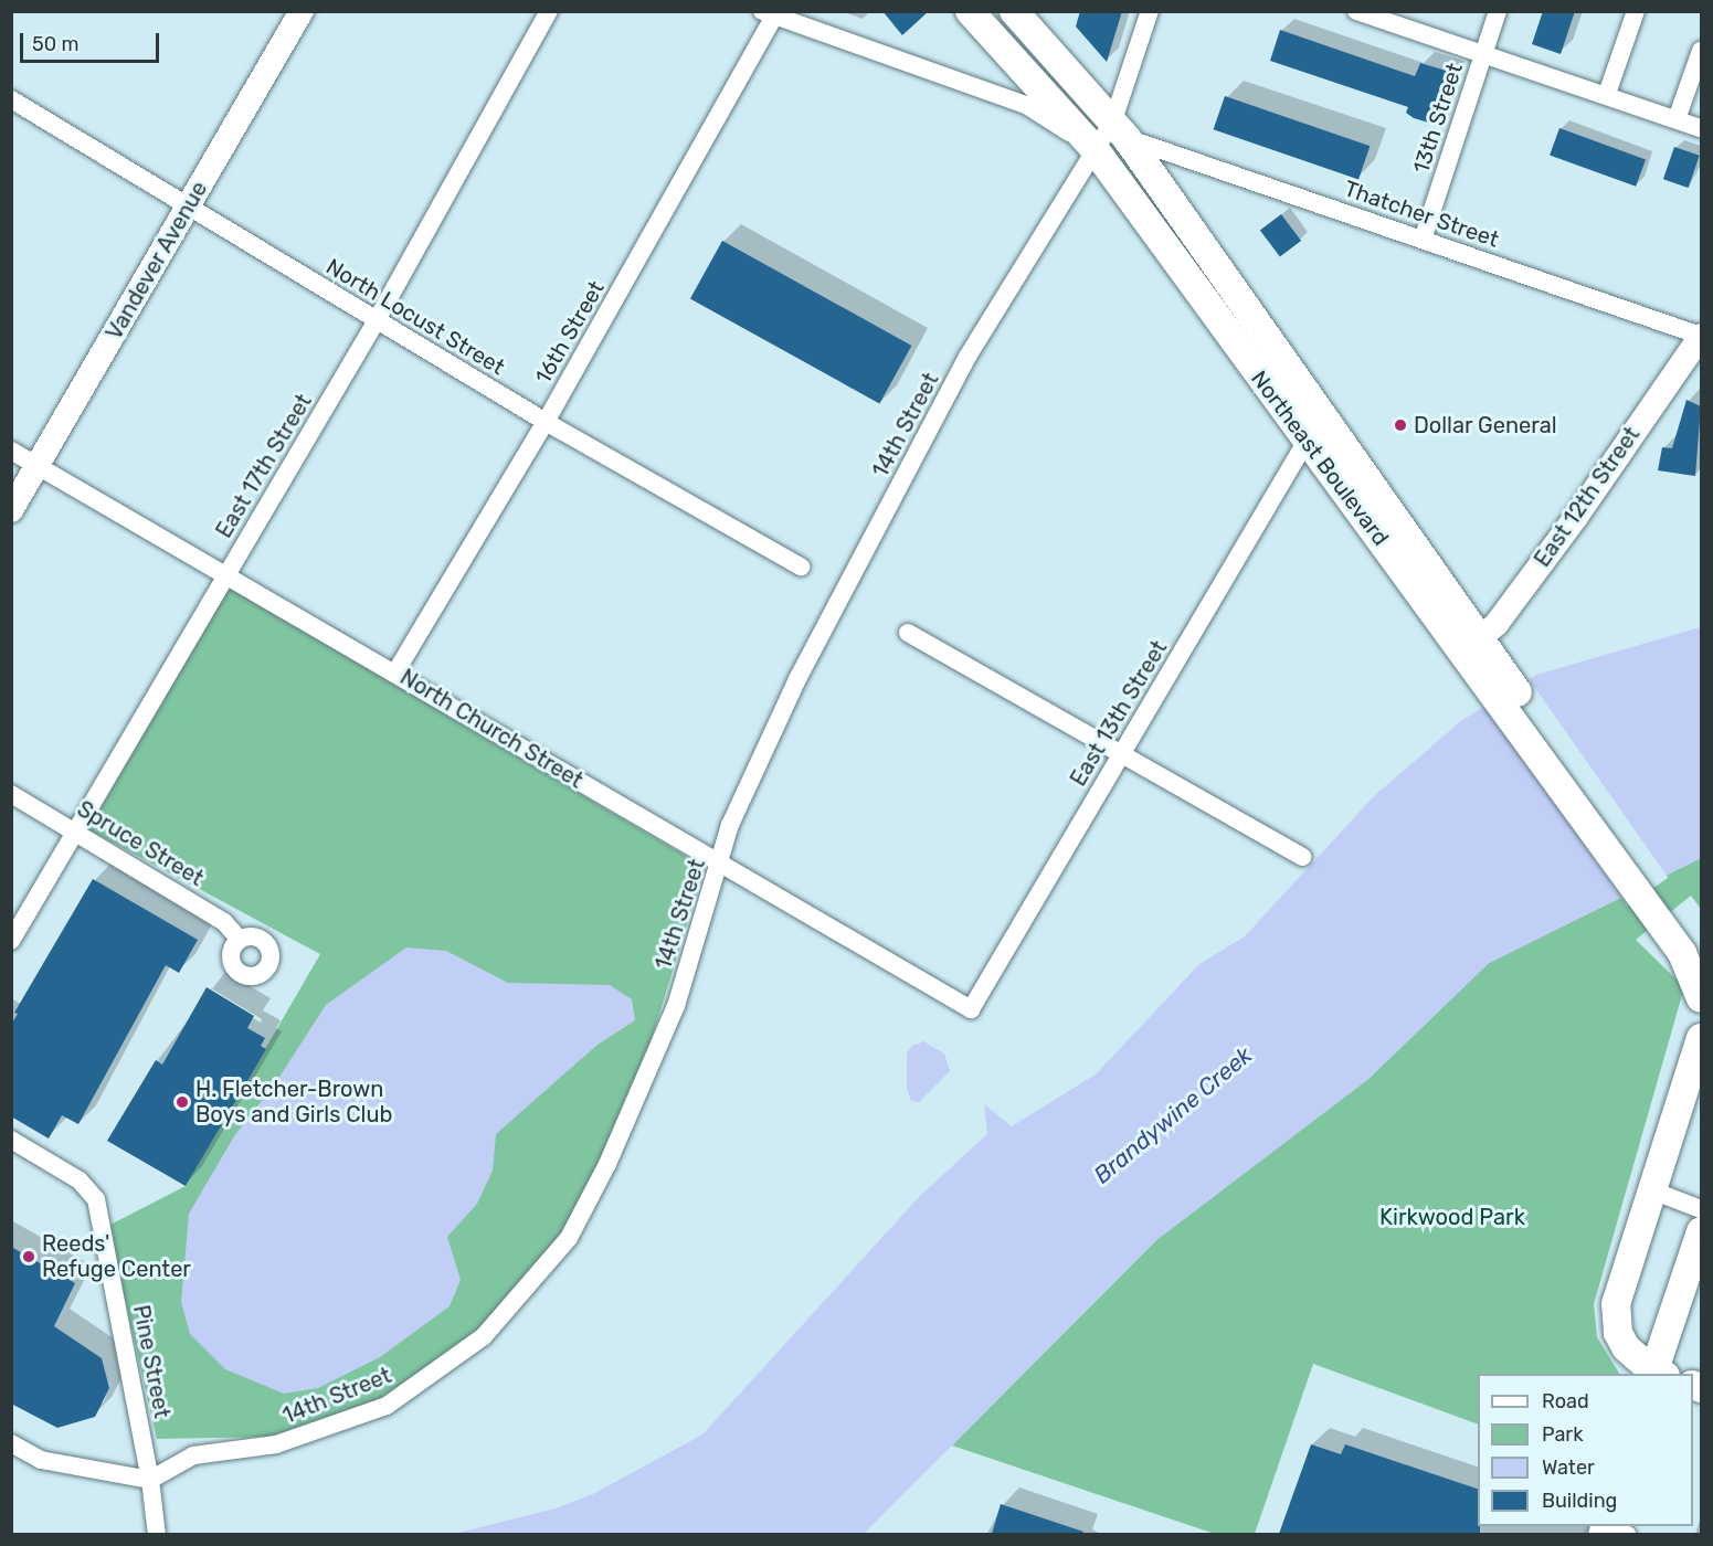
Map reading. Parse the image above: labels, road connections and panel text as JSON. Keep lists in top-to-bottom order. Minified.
{"streets":{"main road":["Northeast Boulevard"],"street":["13th Street","Thatcher Street","Vandever Avenue","North Locust Street","16th Street","14th Street","East 17th Street","East 12th Street","East 13th Street","North Church Street","Spruce Street","Pine Street"]},"crossings":[["13th Street","Thatcher Street"],["Thatcher Street","14th Street"],["Thatcher Street","Northeast Boulevard"],["Thatcher Street","East 12th Street"],["Vandever Avenue","North Locust Street"],["Vandever Avenue","North Church Street"],["North Locust Street","16th Street"],["North Locust Street","East 17th Street"],["16th Street","North Church Street"],["14th Street","Northeast Boulevard"],["14th Street","North Church Street"],["14th Street","Pine Street"],["Northeast Boulevard","East 12th Street"],["Northeast Boulevard","East 13th Street"],["East 17th Street","North Church Street"],["East 17th Street","Spruce Street"],["East 13th Street","North Church Street"]],"water":["Brandywine Creek"],"parks":["Kirkwood Park"],"places":["Dollar General","H. Fletcher-Brown Boys and Girls Club","Reeds' Refuge Center"],"legend":["Road","Park","Water","Building"],"scale_bar":"50 m"}
